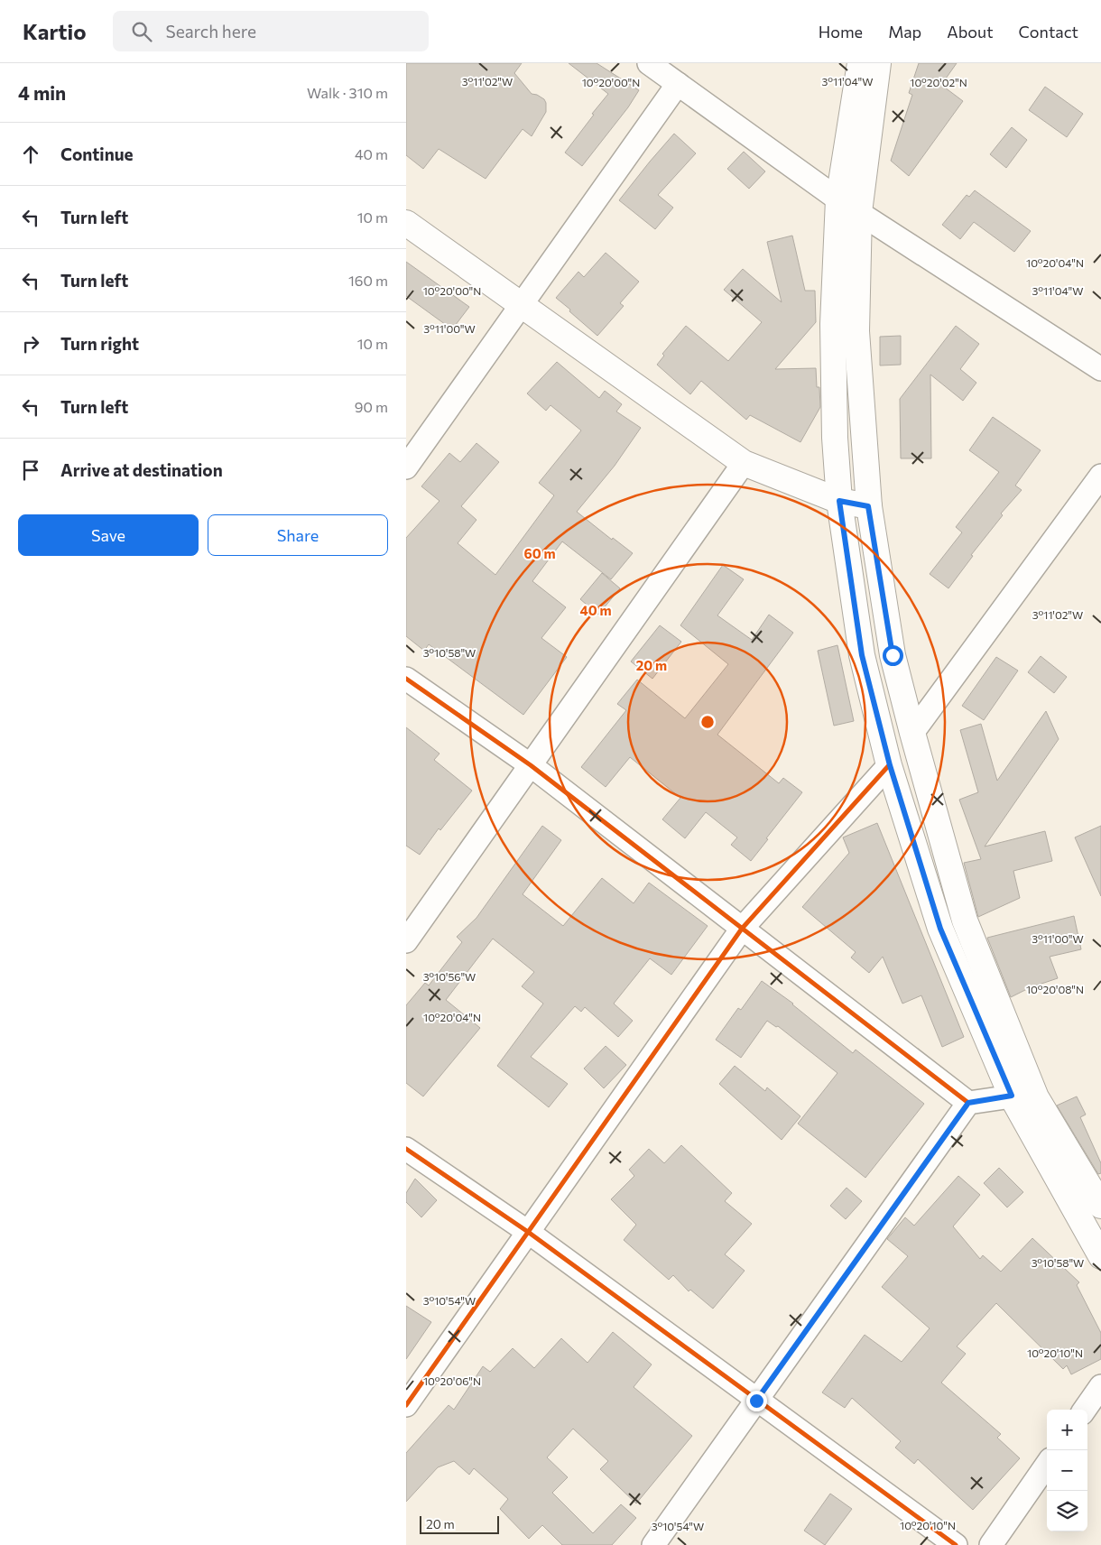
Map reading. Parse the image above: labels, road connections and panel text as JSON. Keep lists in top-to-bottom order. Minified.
{"scale_bar":"20 m","page":{"header":"Kartio","search":"Search here","nav":["Home","Map","About","Contact"],"heading":["4 min","Walk · 310 m"],"list":[["Continue","40 m"],["Turn left","10 m"],["Turn left","160 m"],["Turn right","10 m"],["Turn left","90 m"],"Arrive at destination"],"buttons":["Save","Share"],"map_buttons":["+","−"],"scale":"20 m"},"coordinates":["3°11'02\"W","3°11'04\"W","10°20'00\"N","10°20'02\"N","10°20'04\"N","3°11'00\"W","3°10'58\"W","3°10'56\"W","10°20'08\"N","3°10'54\"W","10°20'10\"N","10°20'06\"N"],"rings":["60 m","40 m","20 m"]}
